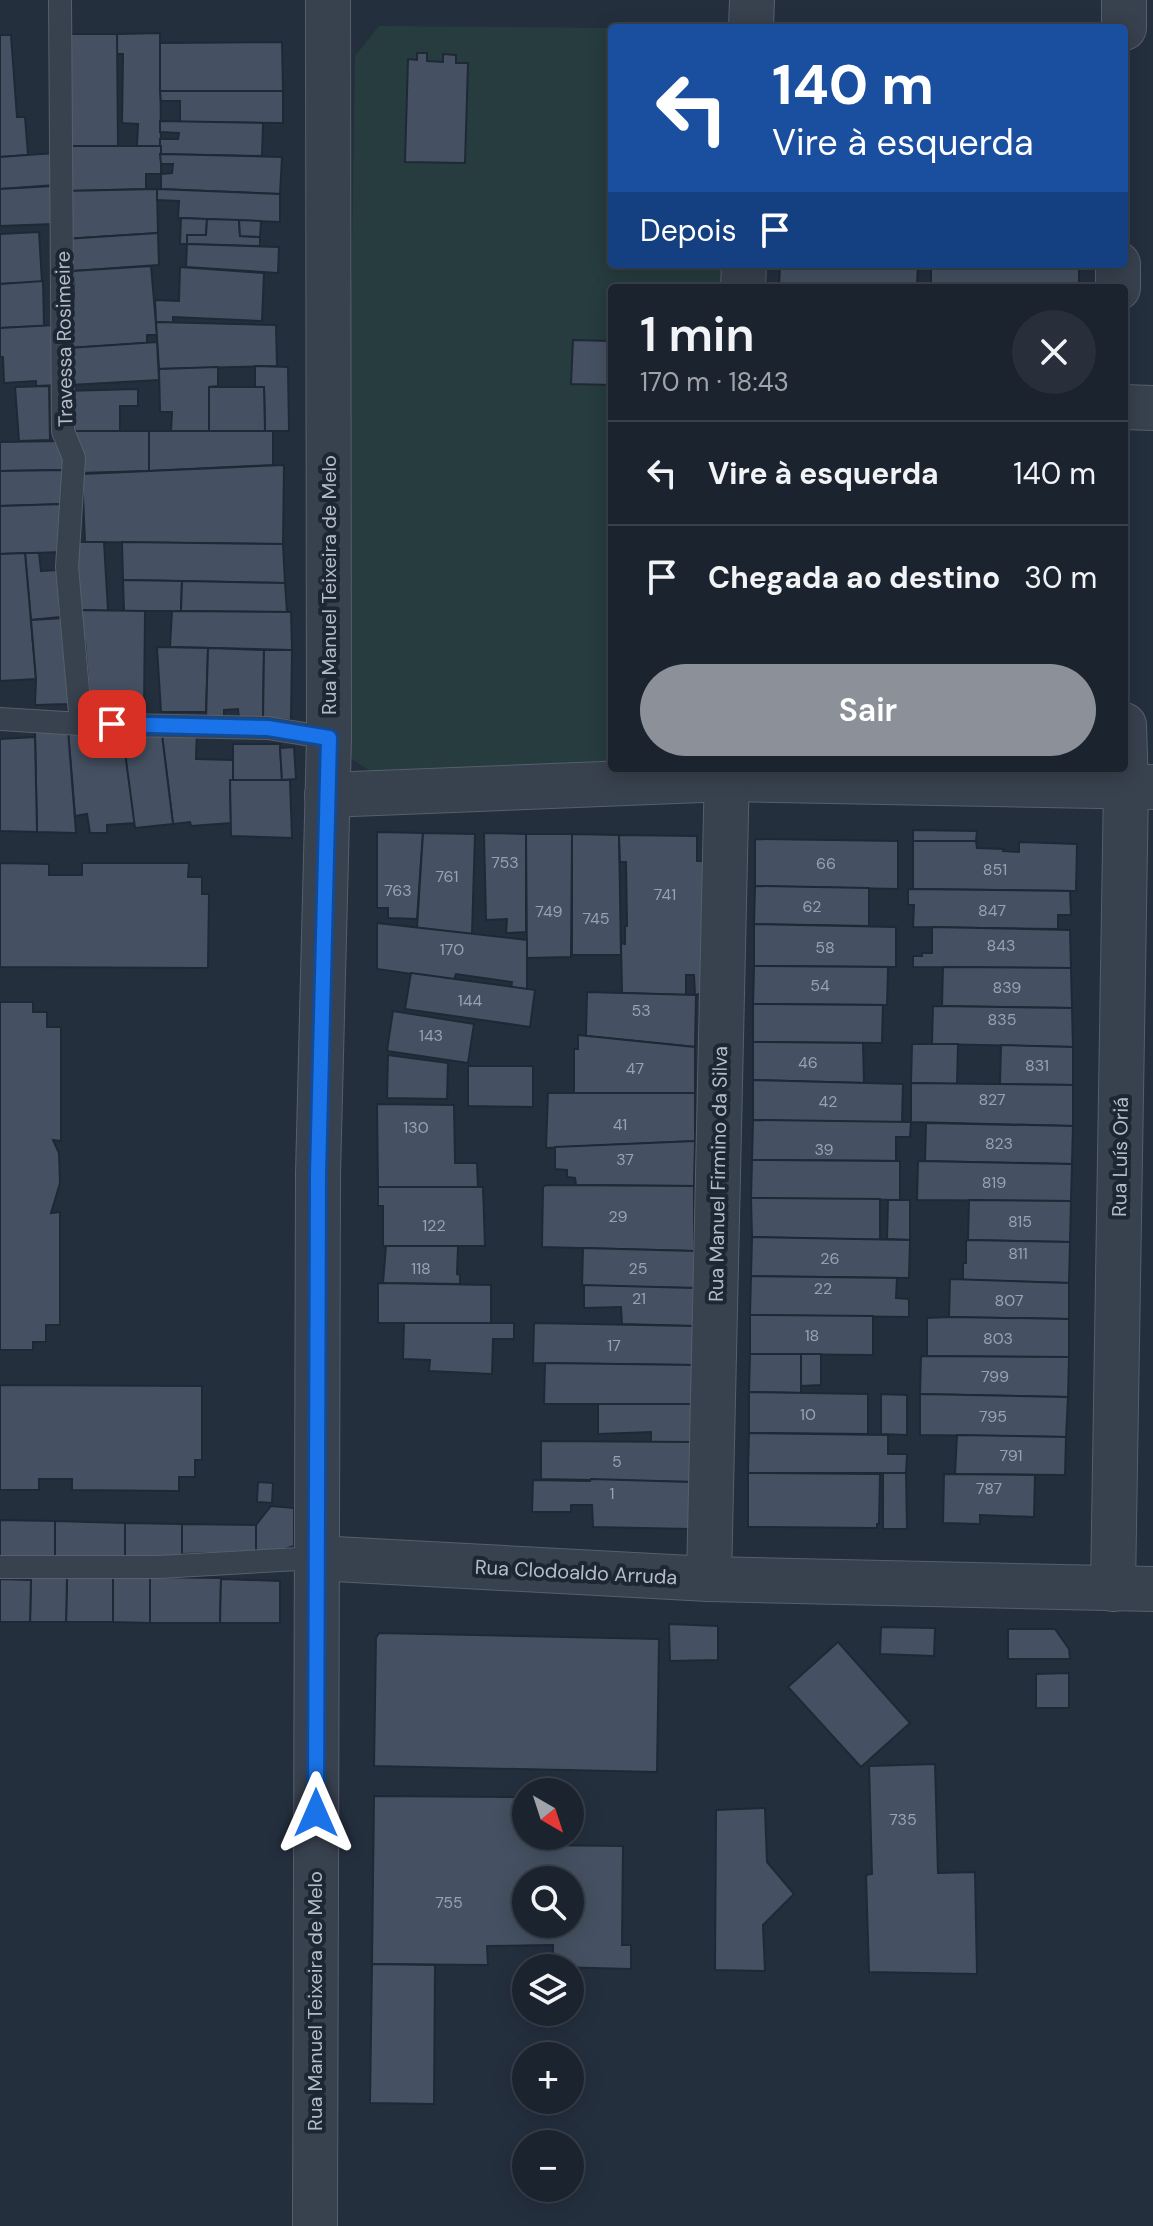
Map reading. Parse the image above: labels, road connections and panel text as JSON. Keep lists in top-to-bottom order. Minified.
{"streets":{"street":["Rua Manuel Teixeira de Melo","Rua Luís Oriá","Rua Manuel Firmino da Silva","Rua Clodoaldo Arruda"],"lane":["Travessa Rosimeire"]},"crossings":[["Rua Manuel Teixeira de Melo","Rua Clodoaldo Arruda"],["Rua Luís Oriá","Rua Clodoaldo Arruda"],["Rua Manuel Firmino da Silva","Rua Clodoaldo Arruda"]],"house_numbers":["753","66","851","761","763","741","62","847","749","745","843","58","170","54","839","144","53","835","143","46","831","47","827","42","41","130","823","39","37","819","29","815","122","811","26","118","25","22","21","807","18","803","17","799","10","795","791","5","787","1","735","755"],"north":"bottom right","page":{"turn":["140 m","Vire à esquerda"],"then":"Depois","heading":["1 min","170 m · 18:43"],"list":[{"name":"Vire à esquerda","value":"140 m"},{"name":"Chegada ao destino","value":"30 m"}],"buttons":"Sair","map_buttons":["+","−"]}}
